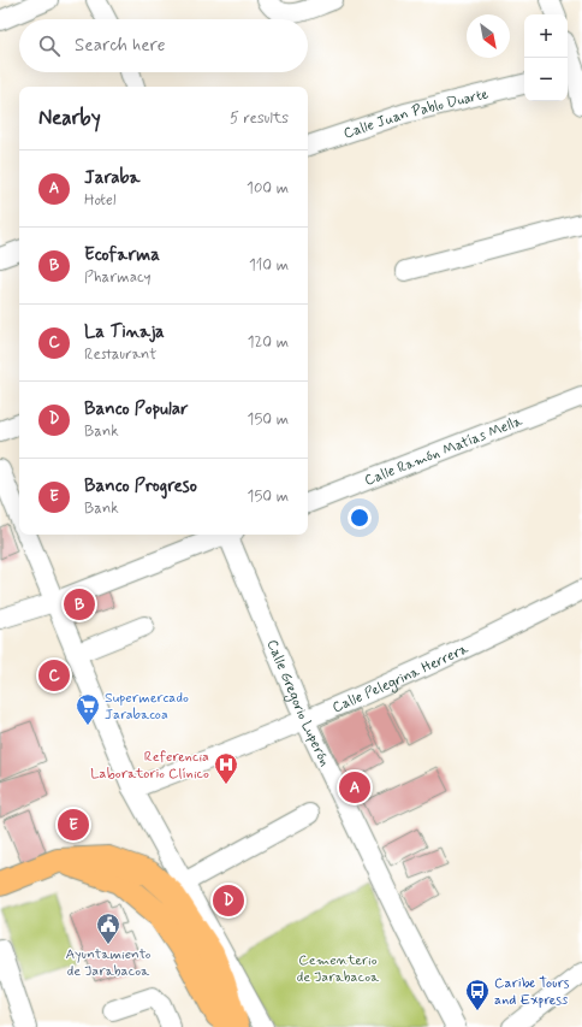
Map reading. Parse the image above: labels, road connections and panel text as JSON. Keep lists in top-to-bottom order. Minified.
{"streets":{"street":["Calle Juan Pablo Duarte","Calle Ramón Matías Mella","Calle Pelegrina Herrera","Calle Gregorio Luperón"]},"crossings":[["Calle Pelegrina Herrera","Calle Gregorio Luperón"]],"parks":["Cementerio de Jarabacoa"],"places":{"supermarket":["Supermercado Jarabacoa"],"hospital":["Referencia Laboratorio Clínico"],"public building":["Ayuntamiento de Jarabacoa"],"bus stop":["Caribe Tours and Express"]},"north":"bottom right","page":{"map_buttons":["+","−"],"search":"Search here","heading":["Nearby","5 results"],"list":[{"mark":"A","name":"Jaraba","note":"Hotel","value":"100 m"},{"mark":"B","name":"Ecofarma","note":"Pharmacy","value":"110 m"},{"mark":"C","name":"La Tinaja","note":"Restaurant","value":"120 m"},{"mark":"D","name":"Banco Popular","note":"Bank","value":"150 m"},{"mark":"E","name":"Banco Progreso","note":"Bank","value":"150 m"}],"pins":["B","C","A","E","D"]}}
